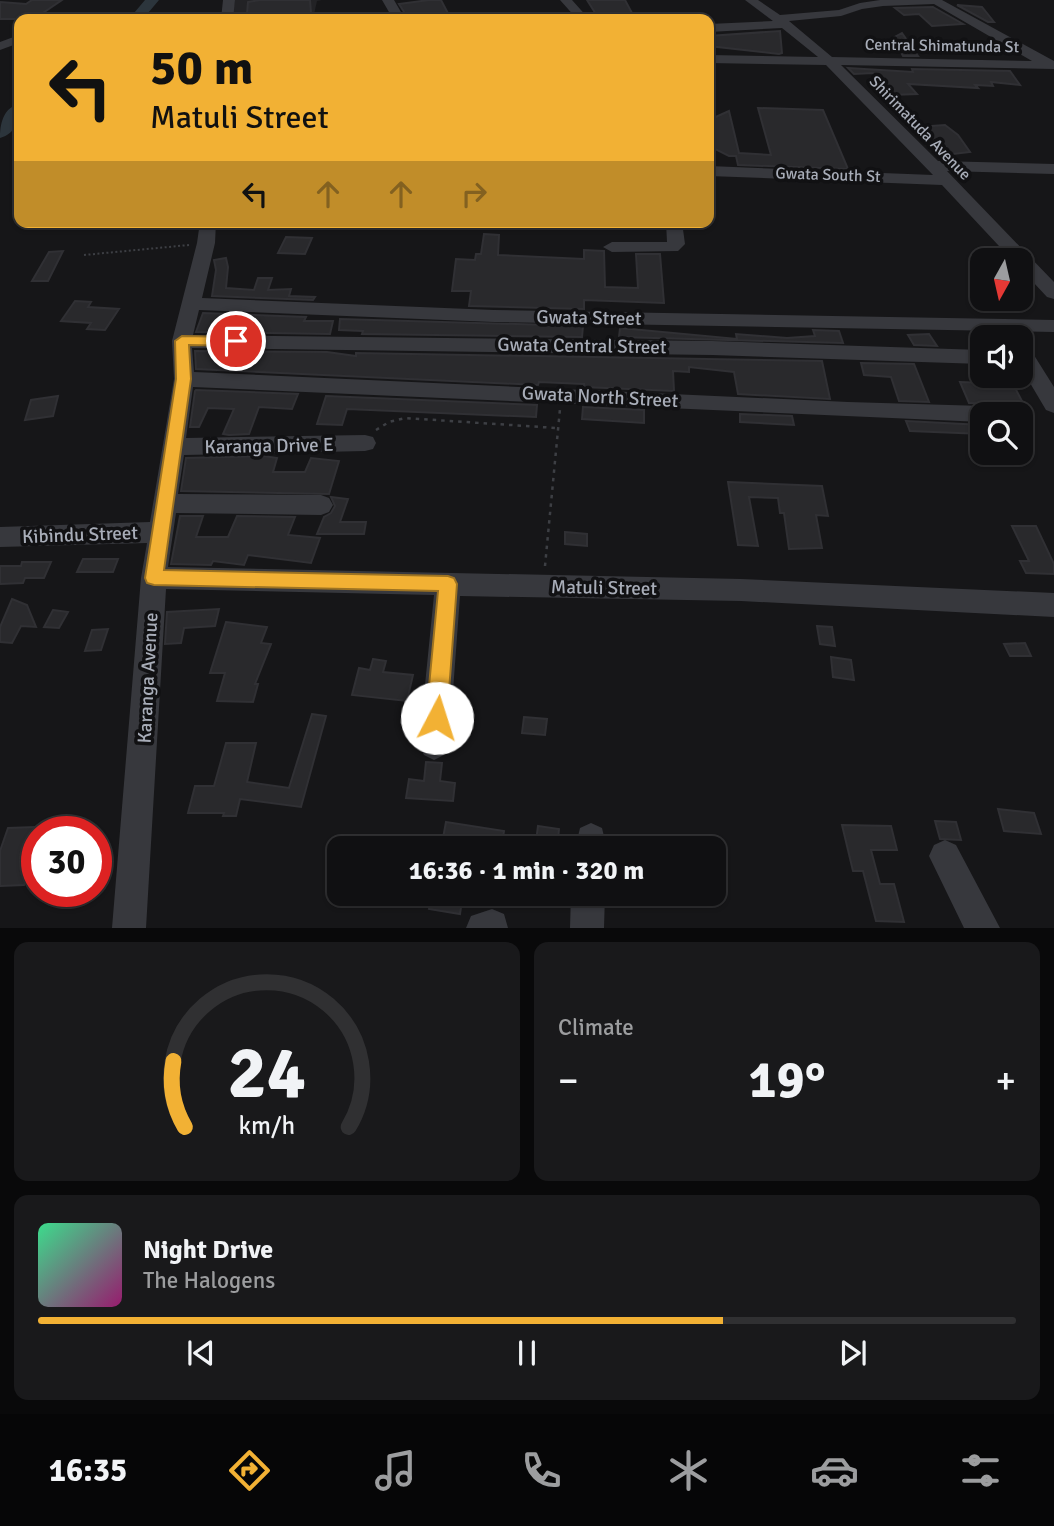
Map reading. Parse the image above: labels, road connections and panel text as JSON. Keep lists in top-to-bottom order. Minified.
{"streets":{"street":["Central Shimatunda St","Shirimatuda Avenue","Gwata South St","Gwata Street","Gwata Central Street","Gwata North Street","Karanga Drive E","Kibindu Street","Matuli Street","Karanga Avenue"]},"crossings":[["Central Shimatunda St","Shirimatuda Avenue"],["Shirimatuda Avenue","Gwata South St"],["Gwata Street","Karanga Avenue"],["Gwata Central Street","Karanga Avenue"],["Gwata North Street","Karanga Avenue"],["Karanga Drive E","Karanga Avenue"],["Kibindu Street","Karanga Avenue"],["Matuli Street","Karanga Avenue"]],"north":"bottom","page":{"turn":["50 m","Matuli Street"],"limit":"30","trip":"16:36 · 1 min · 320 m","tile":"Climate","heat":["−","19°","+"],"song":["Night Drive","The Halogens"],"tabs":"16:35","gauge":["24","km/h"]}}
